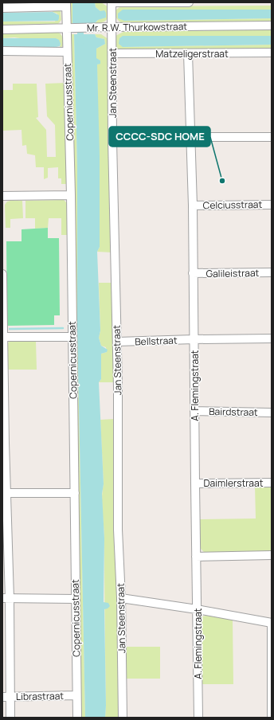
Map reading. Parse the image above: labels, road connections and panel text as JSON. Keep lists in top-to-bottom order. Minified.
{"streets":{"street":["Mr. R.W. Thurkowstraat","Matzeligerstraat","Jan Steenstraat","Copernicusstraat","Celciusstraat","Galileistraat","Bellstraat","A. Flemingstraat","Bairdstraat","Daimlerstraat","Librastraat"]},"crossings":[["Mr. R.W. Thurkowstraat","Jan Steenstraat"],["Mr. R.W. Thurkowstraat","Copernicusstraat"],["Matzeligerstraat","Jan Steenstraat"],["Matzeligerstraat","A. Flemingstraat"],["Jan Steenstraat","Bellstraat"],["Copernicusstraat","Librastraat"],["Celciusstraat","A. Flemingstraat"],["Galileistraat","A. Flemingstraat"],["Bellstraat","A. Flemingstraat"],["A. Flemingstraat","Bairdstraat"],["A. Flemingstraat","Daimlerstraat"]],"places":["CCCC-SDC HOME"]}
